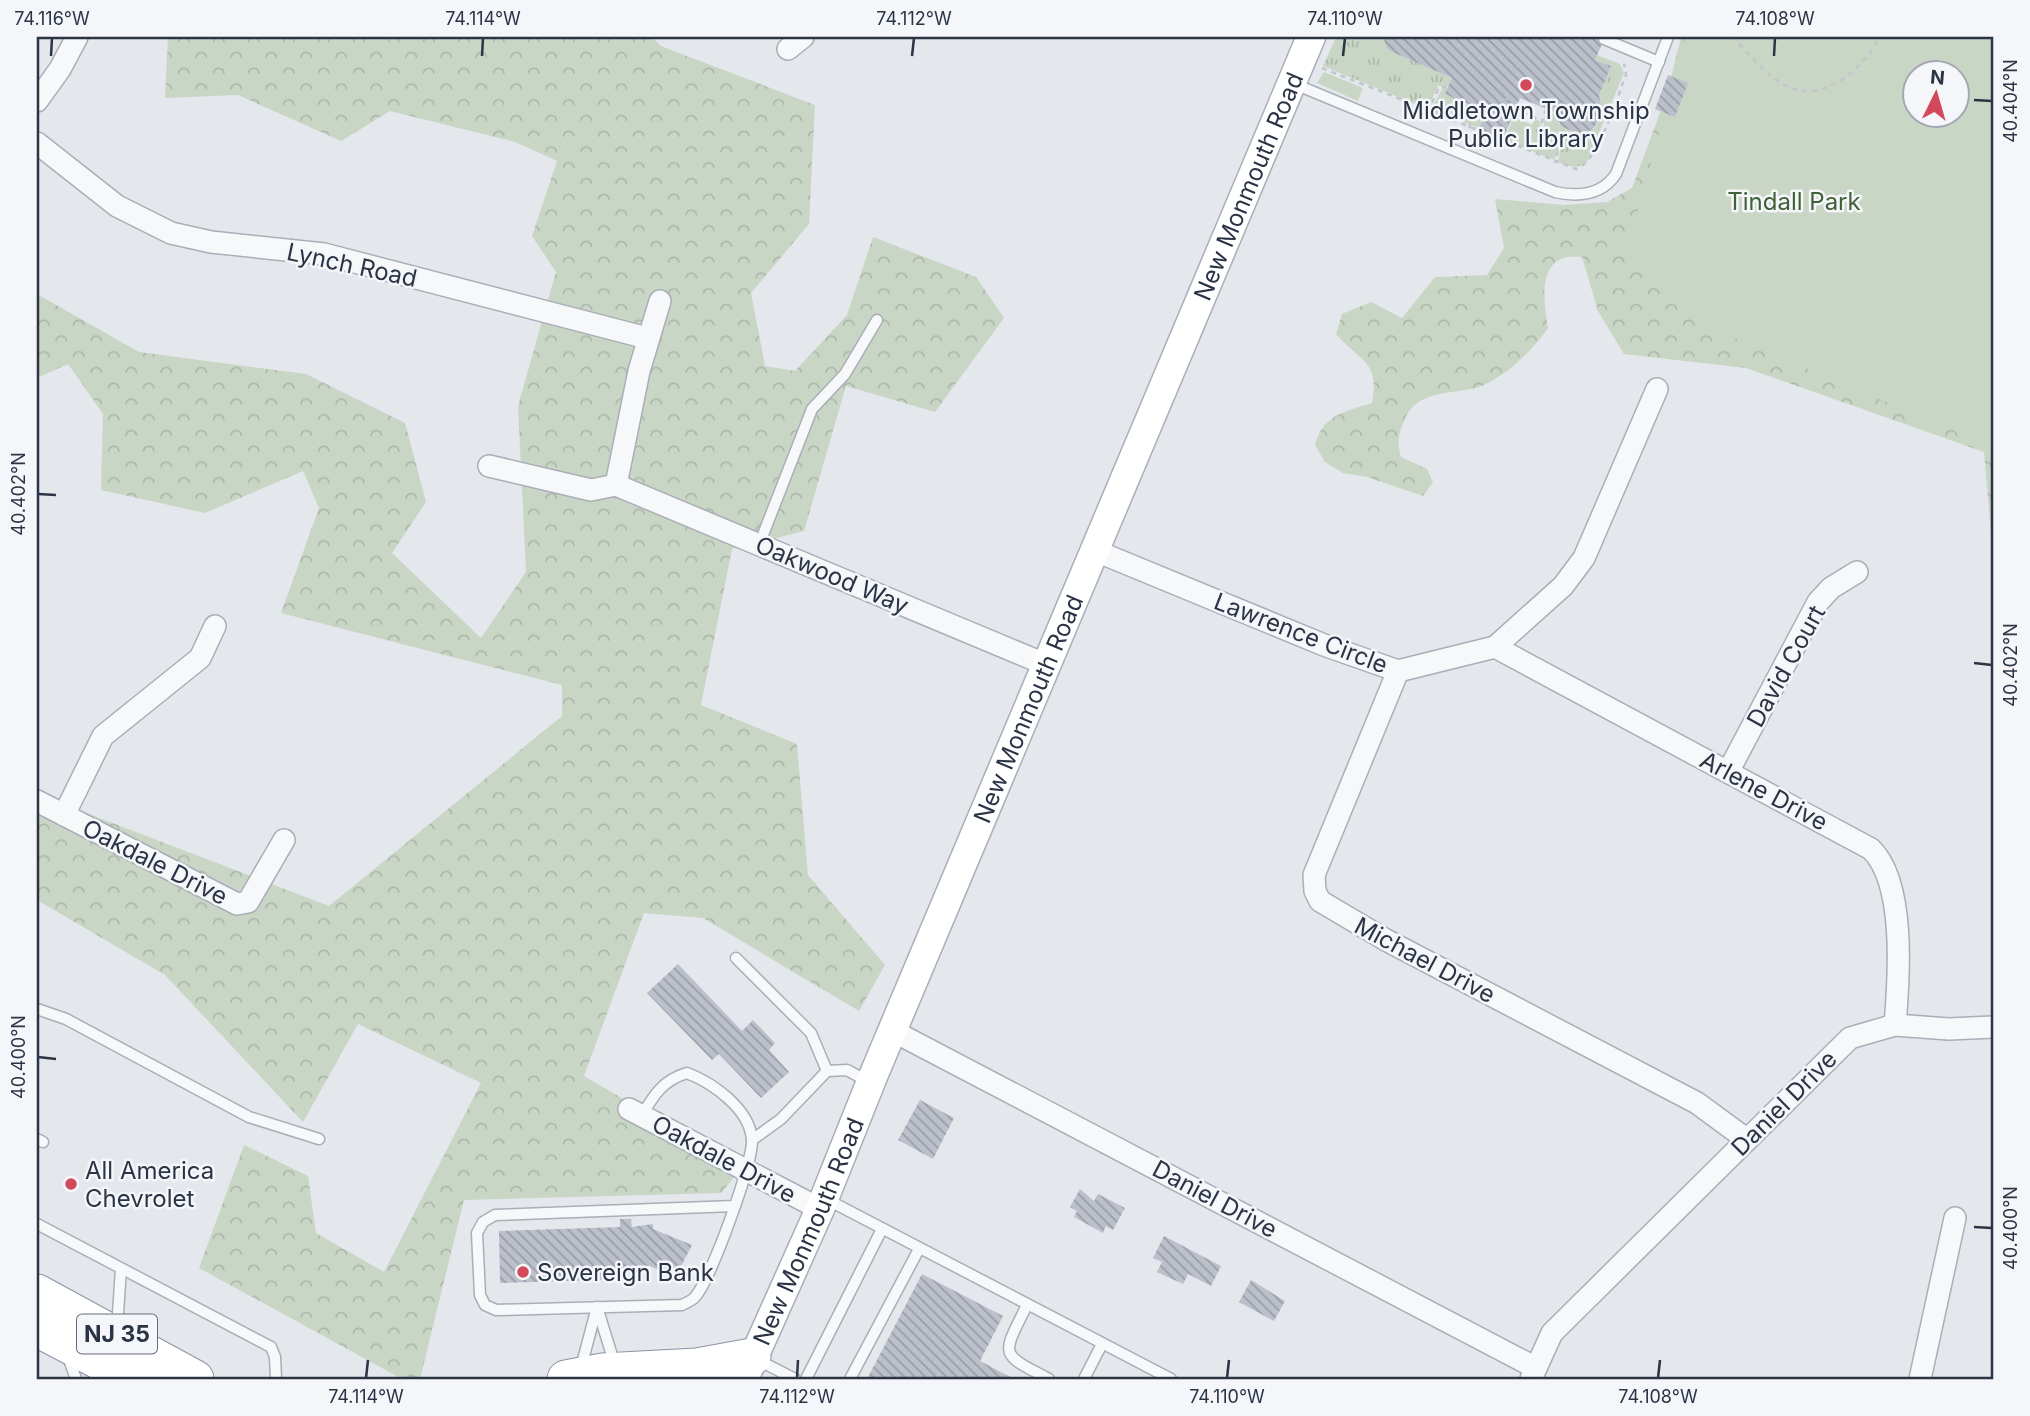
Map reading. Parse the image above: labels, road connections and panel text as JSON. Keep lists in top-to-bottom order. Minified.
{"streets":{"highway":["NJ 35"],"main road":["New Monmouth Road"],"street":["Lynch Road","Oakwood Way","Lawrence Circle","David Court","Arlene Drive","Oakdale Drive","Michael Drive","Daniel Drive"]},"crossings":[["New Monmouth Road","Oakwood Way"],["New Monmouth Road","Lawrence Circle"],["New Monmouth Road","Oakdale Drive"],["New Monmouth Road","Daniel Drive"],["Lawrence Circle","Arlene Drive"],["Lawrence Circle","Michael Drive"],["David Court","Arlene Drive"],["Arlene Drive","Daniel Drive"],["Michael Drive","Daniel Drive"]],"parks":["Tindall Park"],"places":["Middletown Township Public Library","All America Chevrolet","Sovereign Bank"],"north":"top","coordinates":["74.116°W","74.114°W","74.112°W","74.110°W","74.108°W","40.404°N","40.402°N","40.400°N"]}
